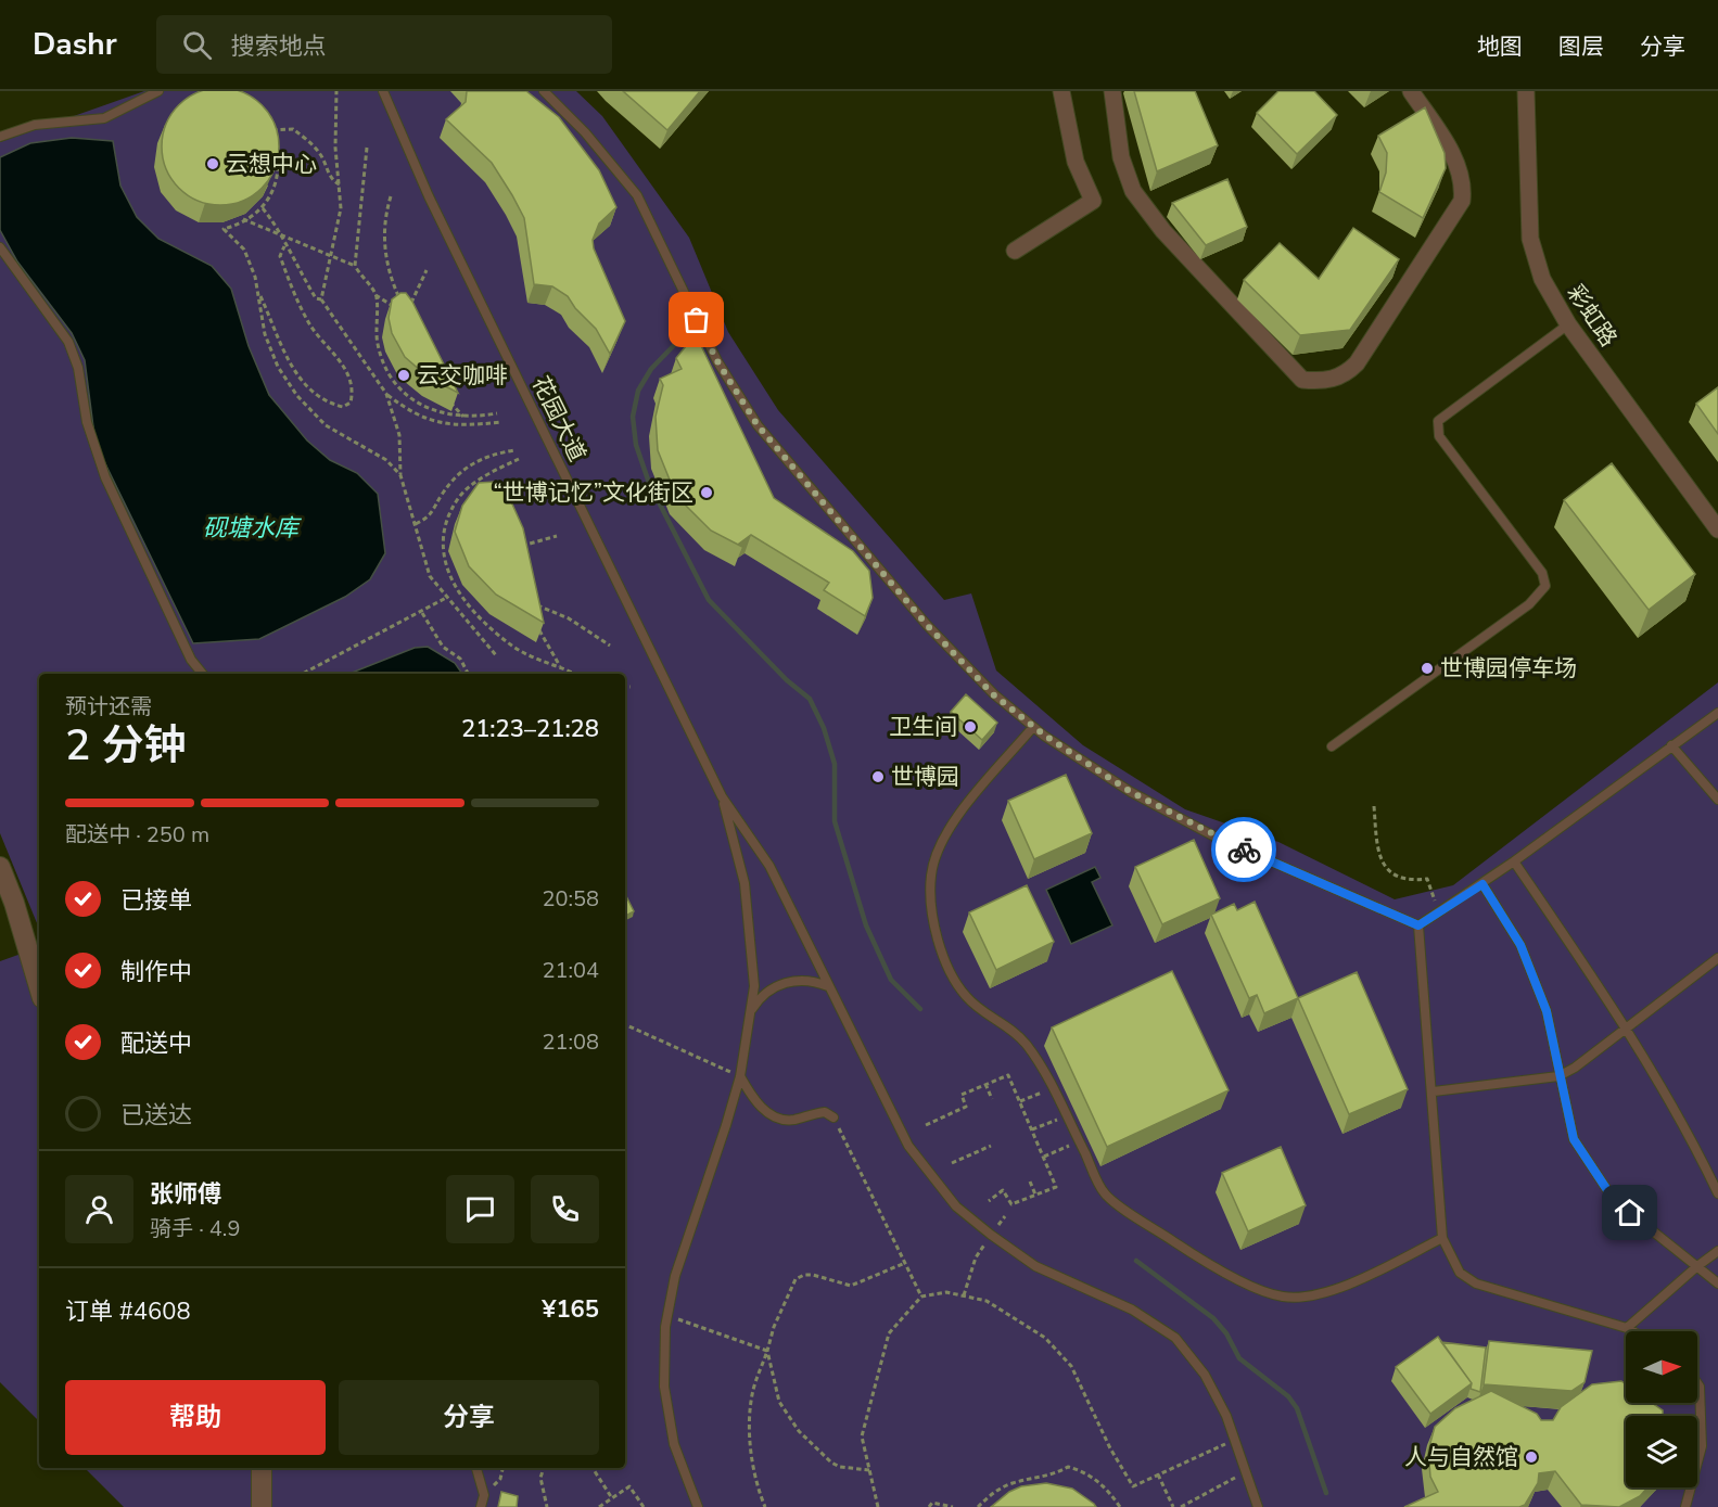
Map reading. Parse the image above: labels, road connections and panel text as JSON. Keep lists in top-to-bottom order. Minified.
{"streets":{"street":["彩虹路"],"lane":["花园大道"]},"water":["砚塘水库"],"places":["云想中心","云交咖啡","“世博记忆”文化街区","世博园停车场","卫生间","世博园","人与自然馆"],"north":"right","page":{"header":"Dashr","search":"搜索地点","nav":["地图","图层","分享"],"heading":["2 分钟","预计还需","21:23–21:28"],"panel":["张师傅","骑手 · 4.9","订单 #4608","¥165"],"bar":"配送中 · 250 m","list":[["已接单","20:58"],["制作中","21:04"],["配送中","21:08"],"已送达"],"buttons":["帮助","分享"]}}
